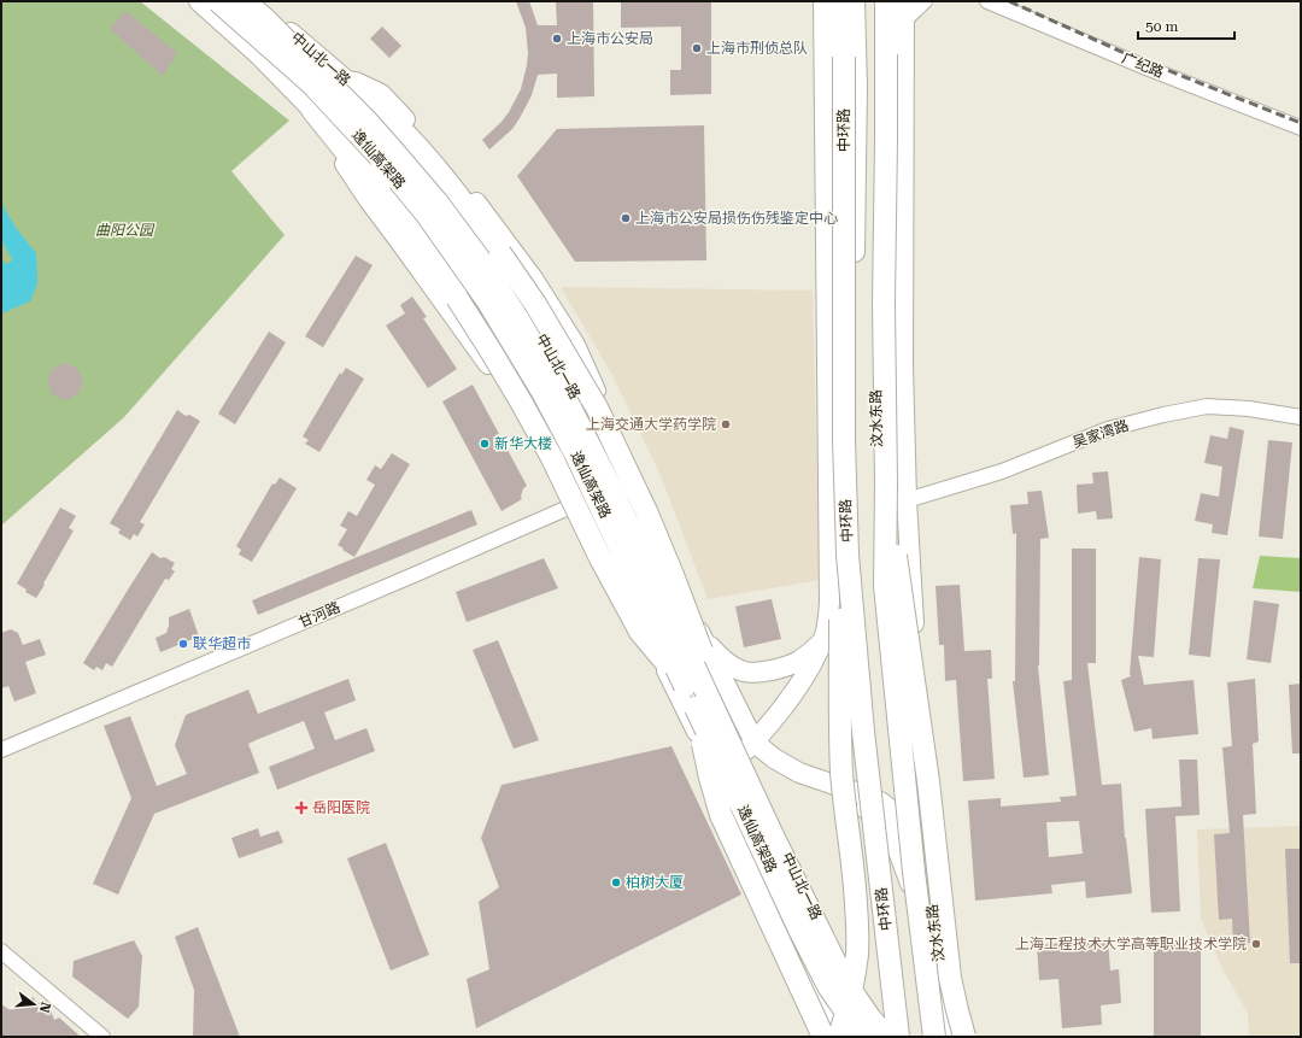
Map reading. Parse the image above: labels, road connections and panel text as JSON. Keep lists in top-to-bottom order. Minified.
{"streets":{"highway":["中环路","逸仙高架路"],"main road":["中山北一路","汶水东路"],"street":["广纪路","吴家湾路","甘河路"]},"crossings":[["中山北一路","逸仙高架路"],["中山北一路","汶水东路"],["中山北一路","甘河路"],["汶水东路","吴家湾路"]],"parks":["曲阳公园"],"places":{"other":["上海市公安局","上海市刑侦总队","上海市公安局损伤伤残鉴定中心","上海交通大学药学院","新华大楼","联华超市","柏树大厦","上海工程技术大学高等职业技术学院"],"health":["岳阳医院"]},"scale_bar":"50 m","north":"right"}
